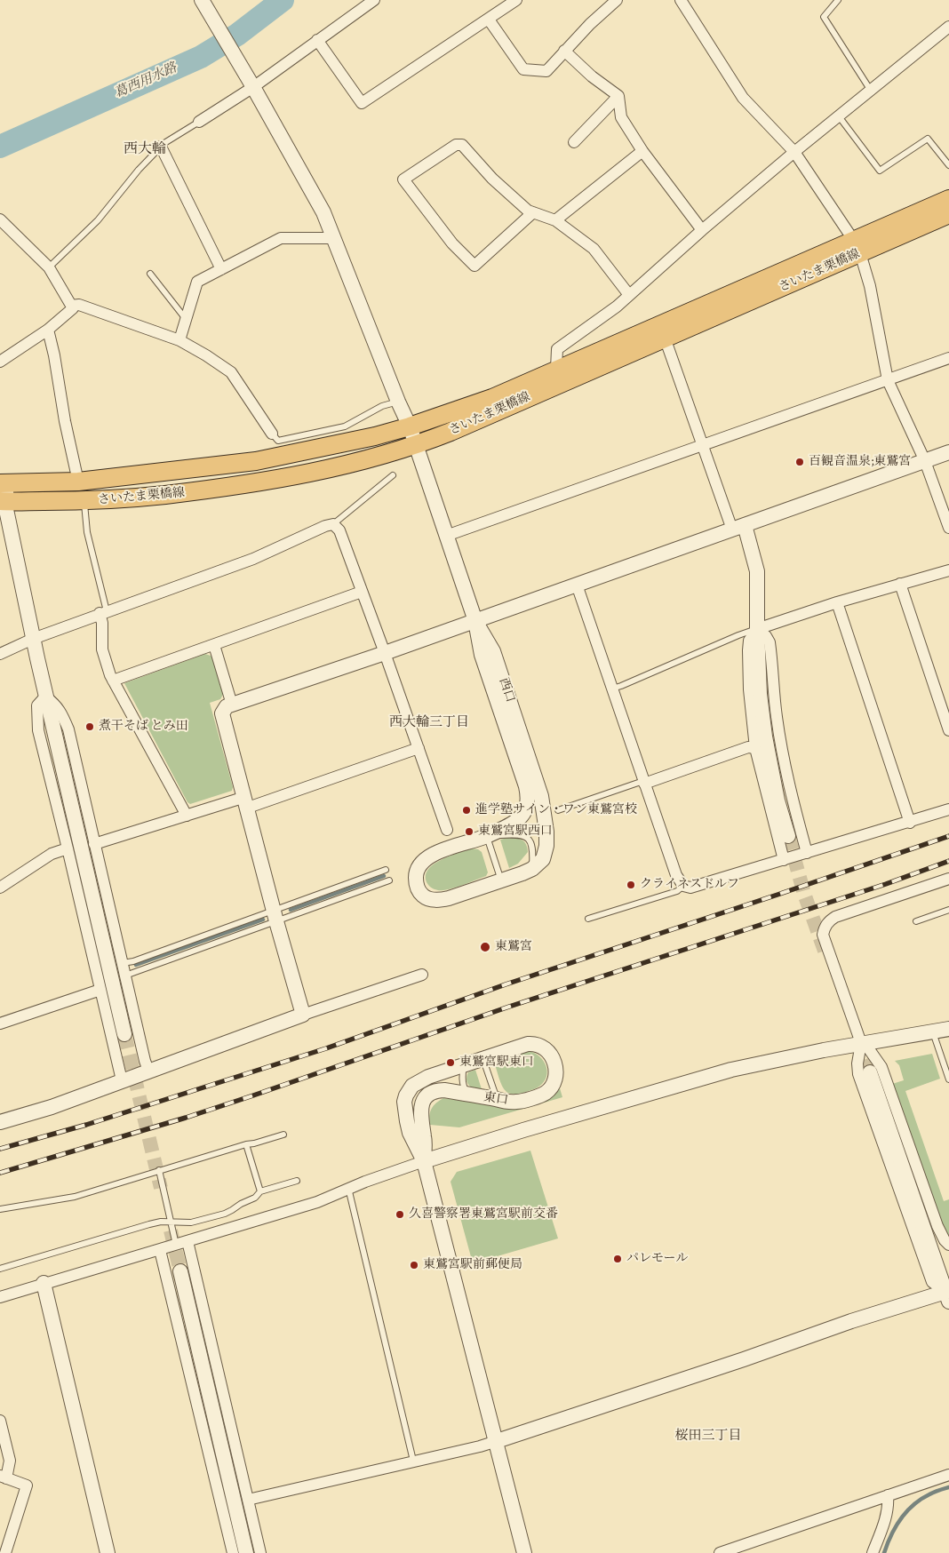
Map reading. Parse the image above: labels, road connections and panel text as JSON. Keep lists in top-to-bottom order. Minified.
{"streets":{"main road":["さいたま栗橋線"],"street":["西口","東口"]},"districts":["西大輪","西大輪三丁目","桜田三丁目"],"water":["葛西用水路"],"places":["百観音温泉;東鷲宮","煮干そば とみ田","進学塾サイン・ワン東鷲宮校","東鷲宮駅西口","クライネスドルフ","東鷲宮","東鷲宮駅東口","久喜警察署東鷲宮駅前交番","パレモール","東鷲宮駅前郵便局"]}
